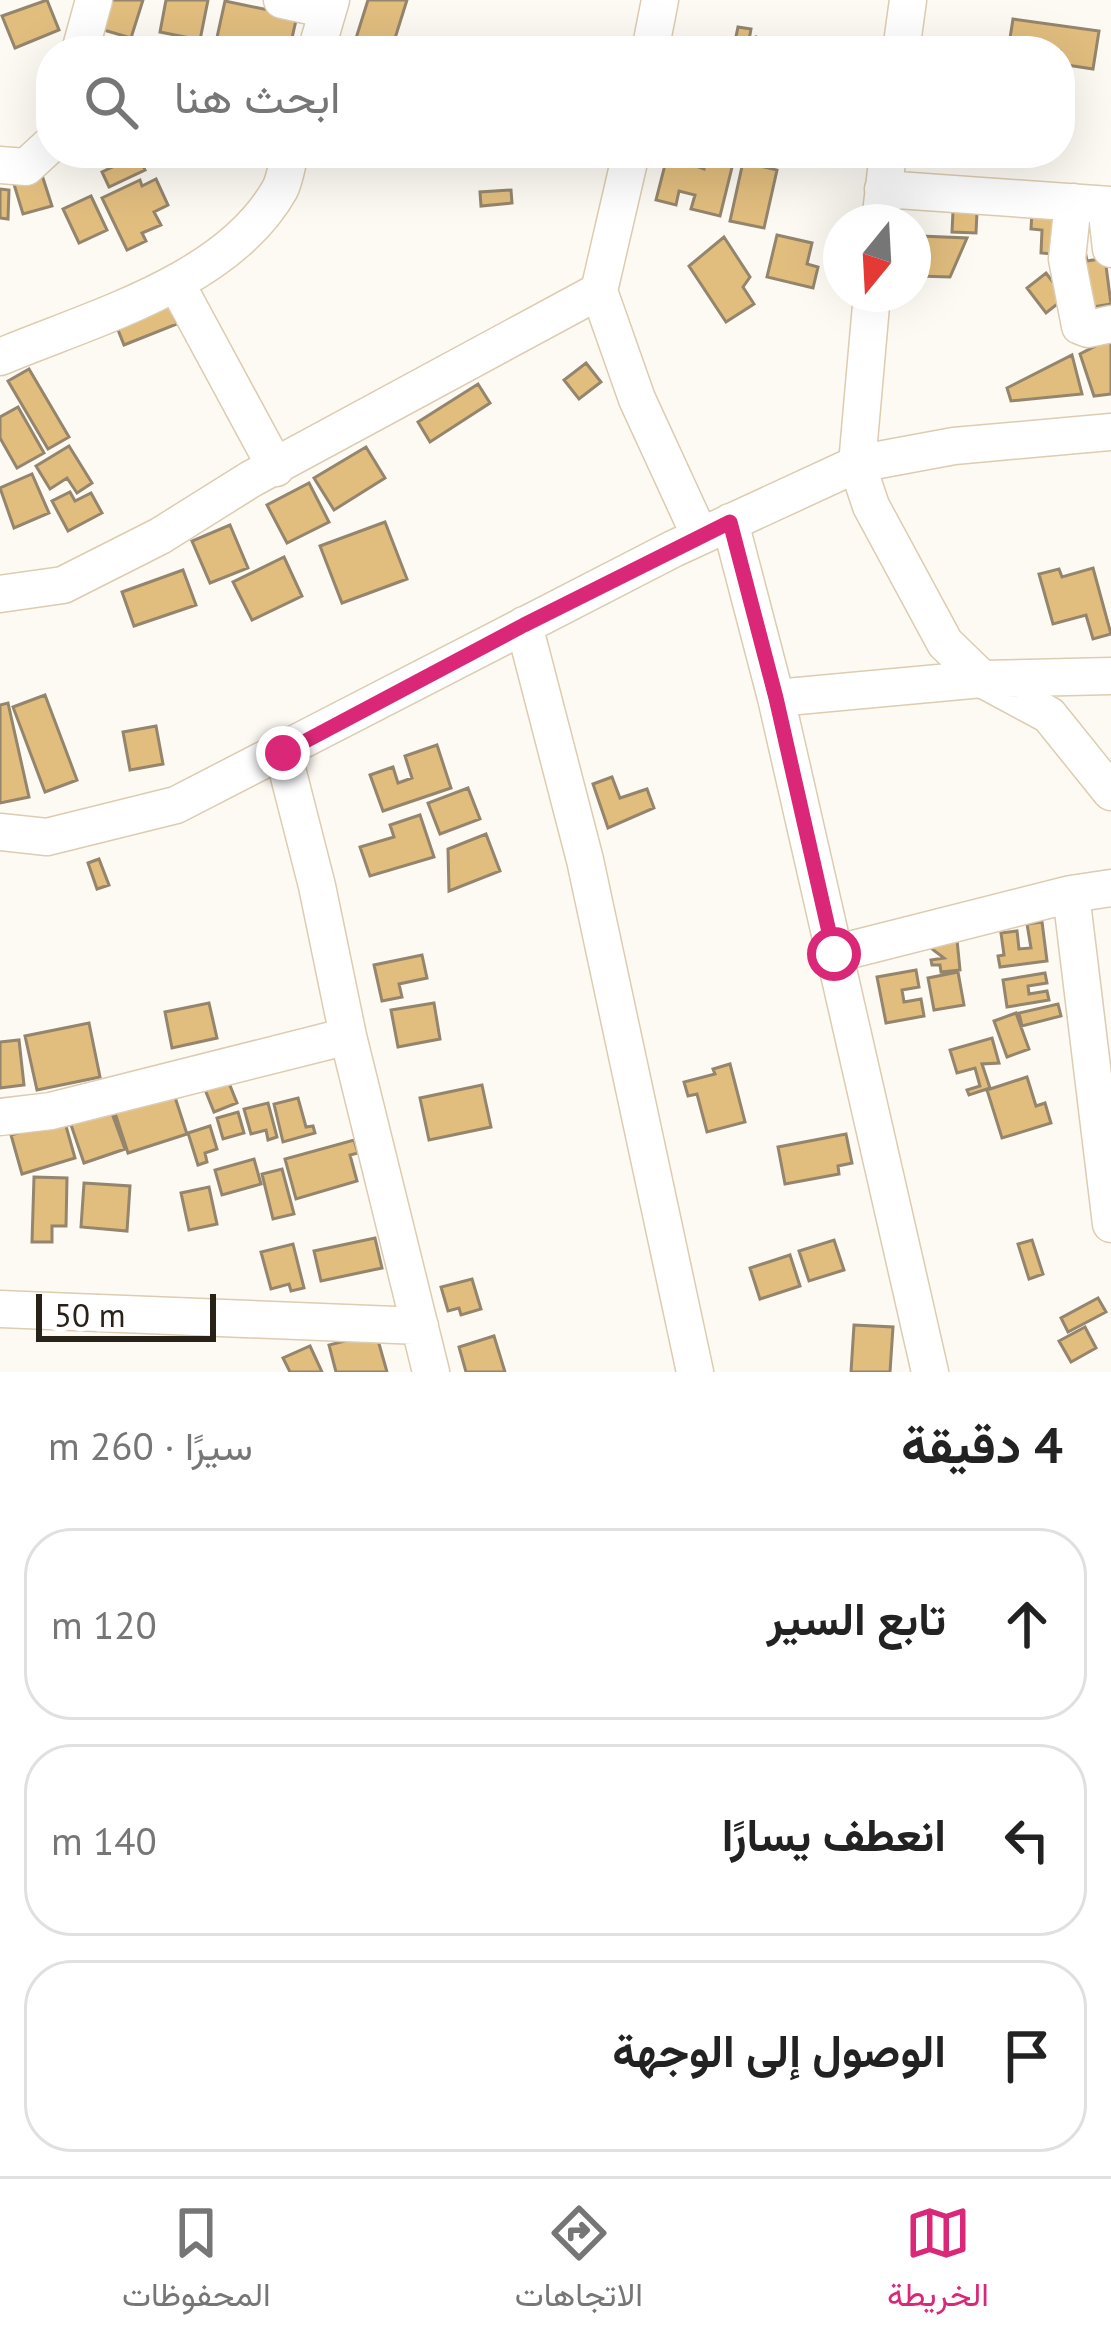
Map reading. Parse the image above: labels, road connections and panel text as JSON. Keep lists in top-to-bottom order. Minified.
{"scale_bar":"50 m","north":"bottom","page":{"search":"ابحث هنا","scale":"50 m","heading":["4 دقيقة","سيرًا · 260 m"],"list":[["تابع السير","120 m"],["انعطف يسارًا","140 m"],"الوصول إلى الوجهة"],"nav":["الخريطة","الاتجاهات","المحفوظات"]}}
